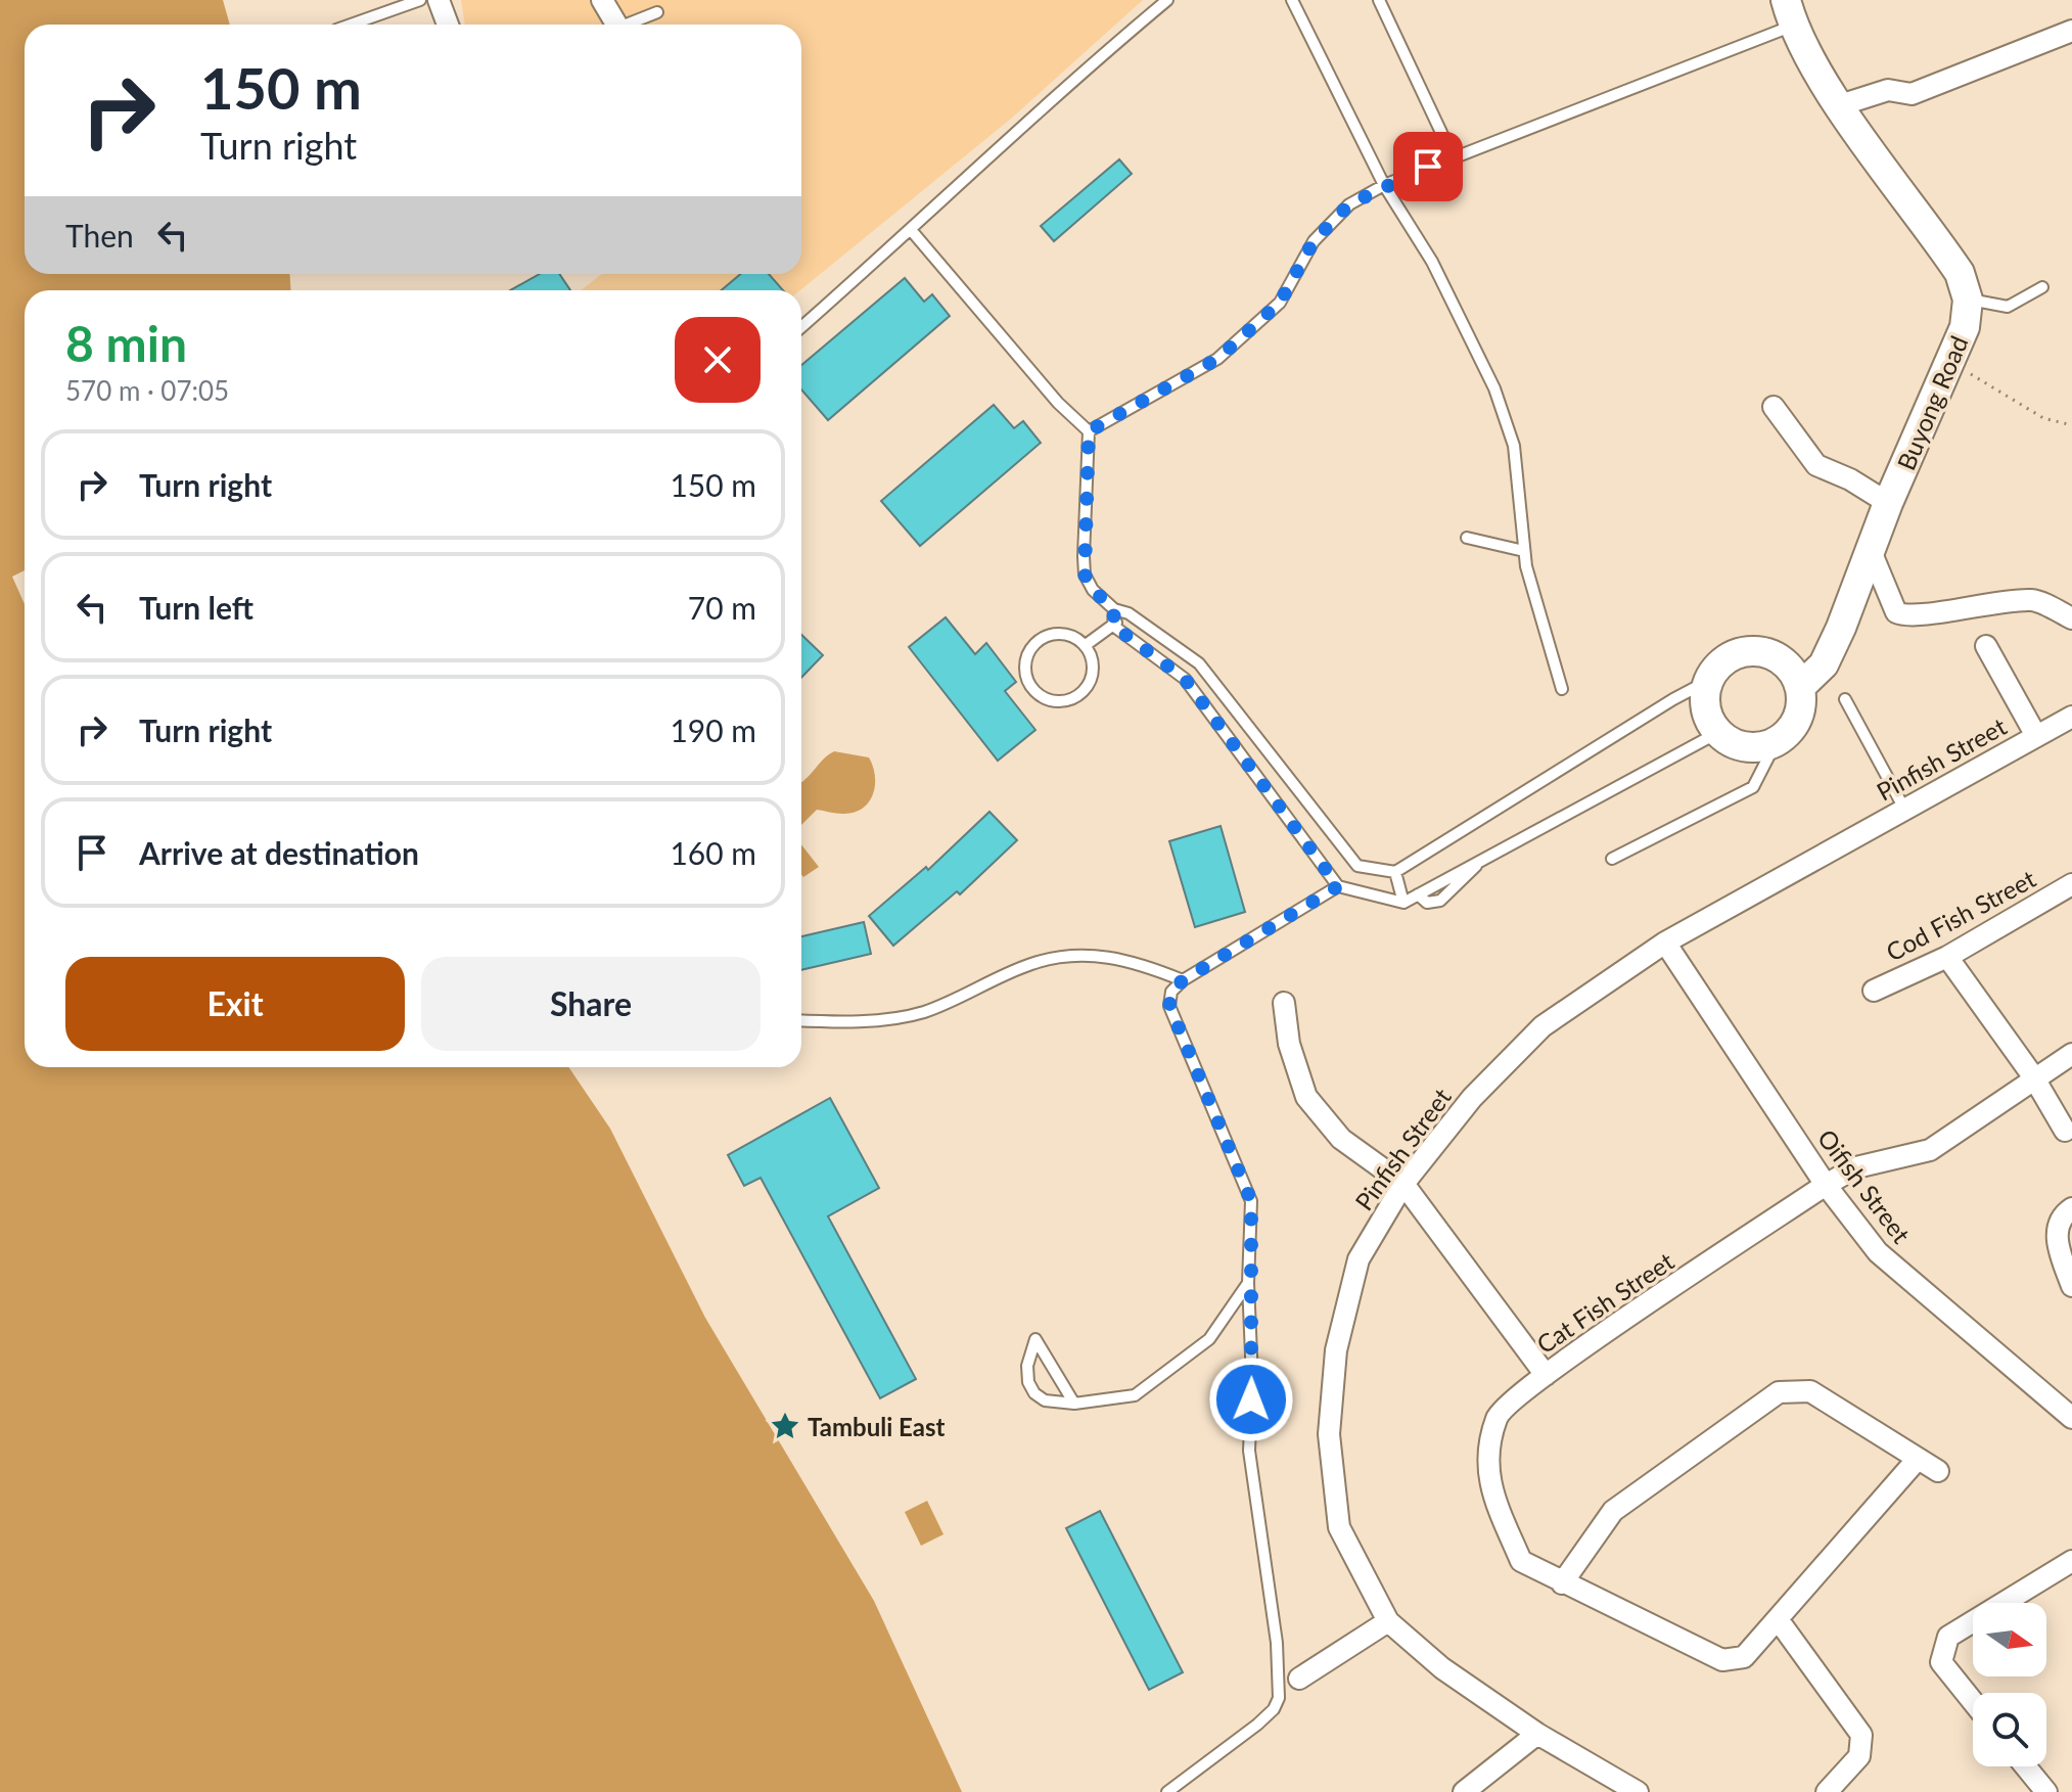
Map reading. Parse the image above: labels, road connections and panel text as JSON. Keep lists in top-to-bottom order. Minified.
{"streets":{"street":["Buyong Road","Pinfish Street","Cod Fish Street","Oifish Street","Cat Fish Street"]},"crossings":[["Pinfish Street","Oifish Street"],["Oifish Street","Cat Fish Street"]],"places":{"place":["Tambuli East"]},"north":"right","page":{"turn":["150 m","Turn right"],"then":"Then","heading":["8 min","570 m · 07:05"],"list":[{"name":"Turn right","value":"150 m"},{"name":"Turn left","value":"70 m"},{"name":"Turn right","value":"190 m"},{"name":"Arrive at destination","value":"160 m"}],"buttons":["Exit","Share"]}}
